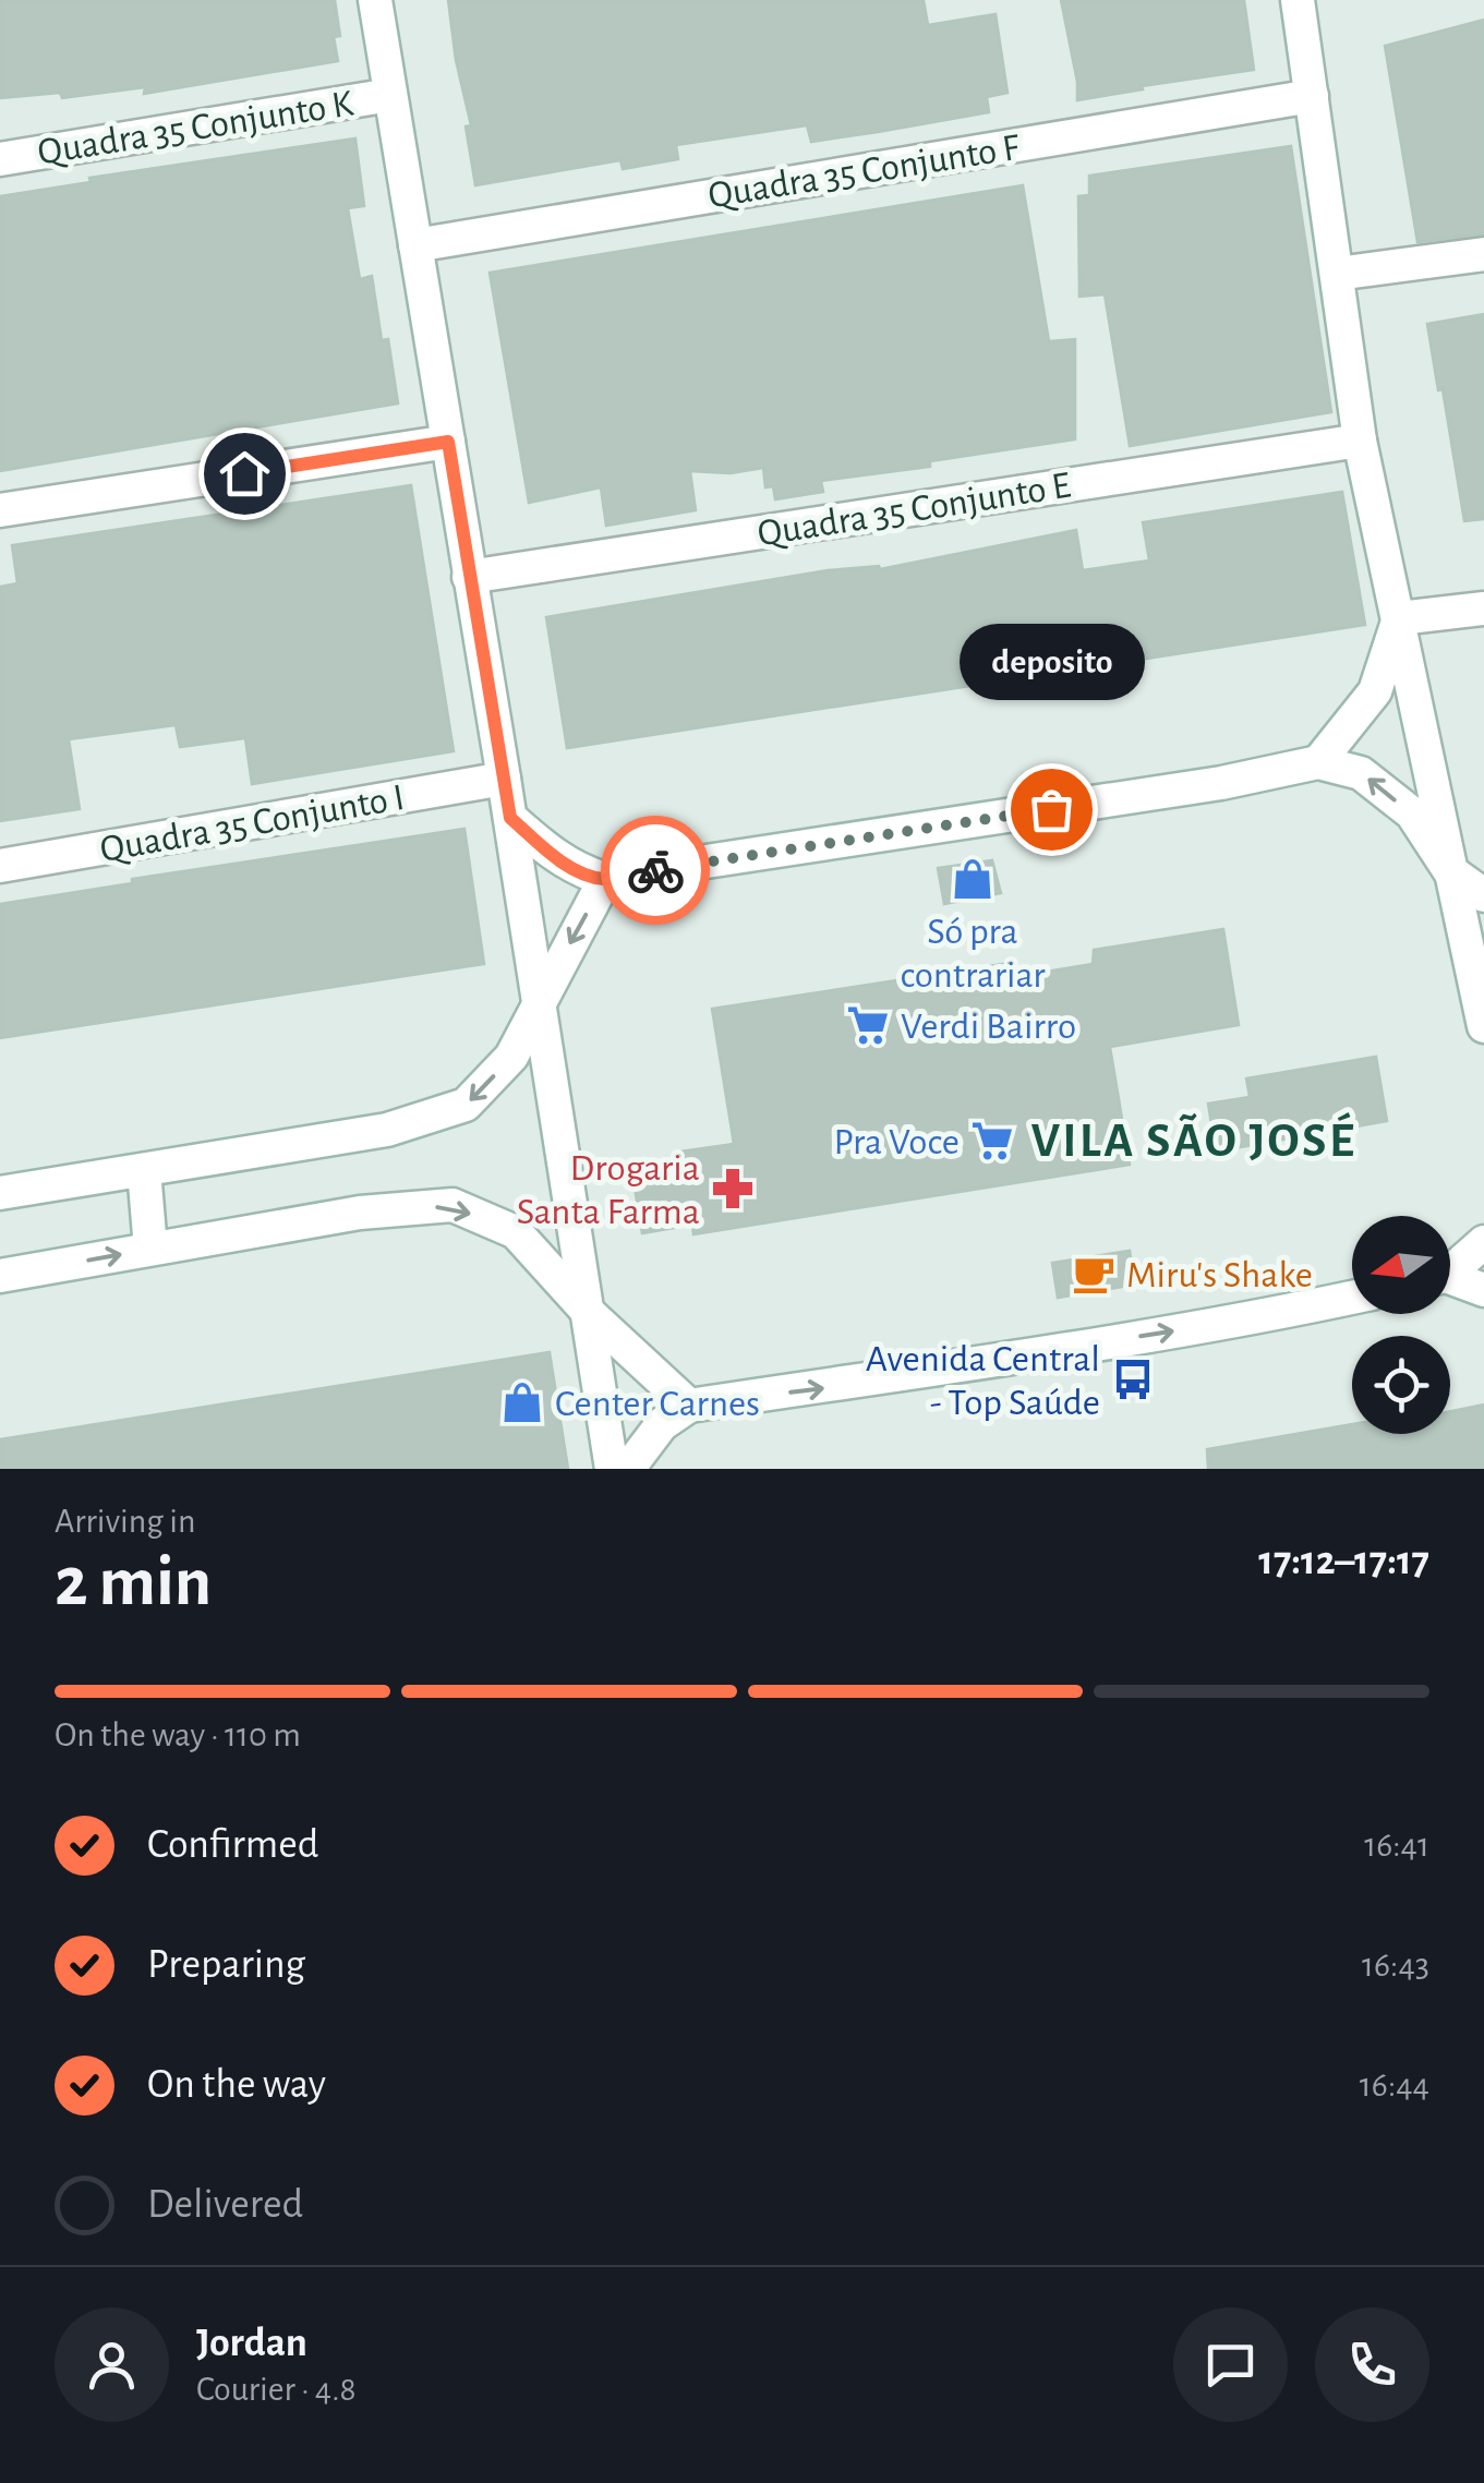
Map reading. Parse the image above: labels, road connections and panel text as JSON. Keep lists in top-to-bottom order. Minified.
{"streets":{"street":["Quadra 35 Conjunto K","Quadra 35 Conjunto F","Quadra 35 Conjunto E","Quadra 35 Conjunto I"]},"districts":["VILA SÃO JOSÉ"],"places":{"other":["deposito"],"shop":["Só pra contrariar","Center Carnes"],"supermarket":["Verdi Bairro","Pra Voce"],"pharmacy":["Drogaria Santa Farma"],"cafe":["Miru's Shake"],"bus stop":["Avenida Central - Top Saúde"]},"north":"left","page":{"bubble":"deposito","heading":["2 min","Arriving in","17:12–17:17"],"panel":["Jordan","Courier · 4.8"],"bar":"On the way · 110 m","list":[["Confirmed","16:41"],["Preparing","16:43"],["On the way","16:44"],"Delivered"]}}
